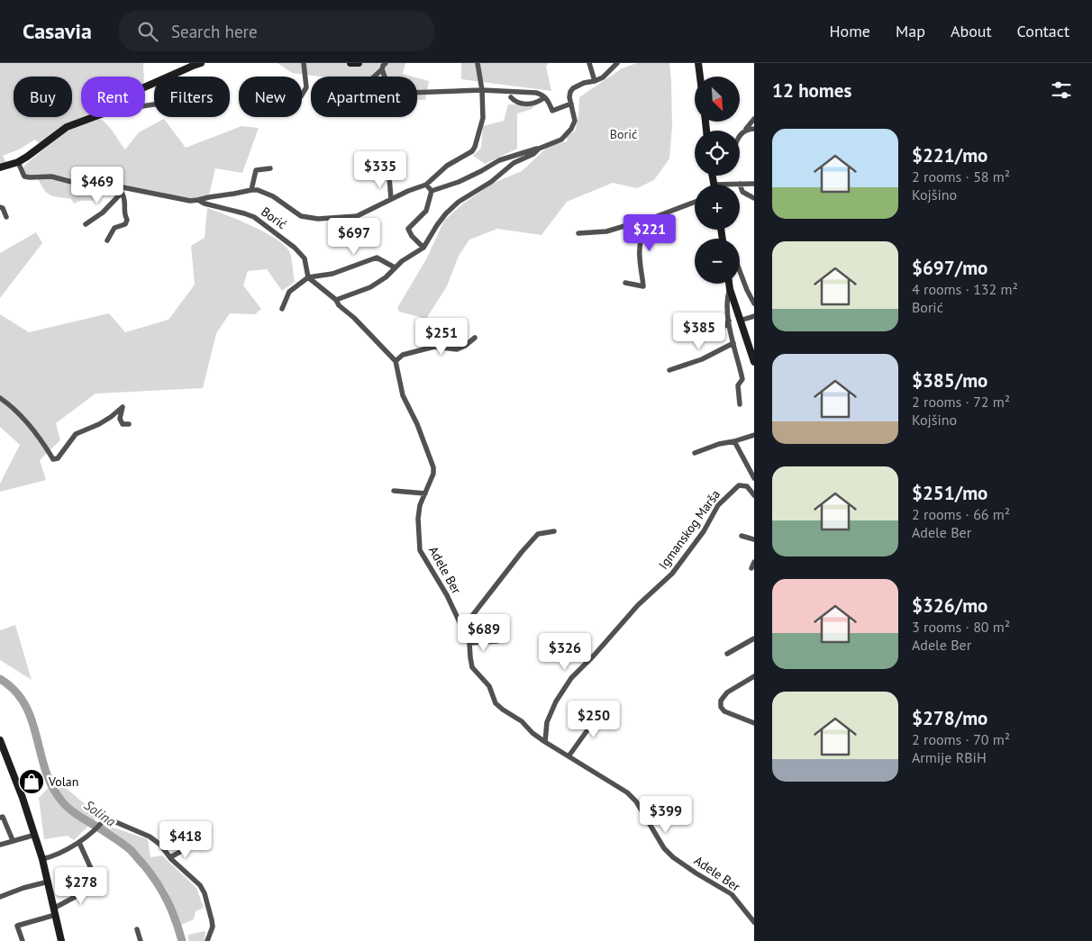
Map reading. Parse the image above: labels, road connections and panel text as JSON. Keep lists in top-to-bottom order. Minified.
{"streets":{"street":["Borić","Igmanskog Marša","Adele Ber"]},"crossings":[["Igmanskog Marša","Adele Ber"]],"water":["Solina"],"parks":["Borić"],"places":{"shop":["Volan"]},"north":"bottom right","page":{"header":"Casavia","search":"Search here","nav":["Home","Map","About","Contact"],"heading":"12 homes","map_buttons":["+","−"],"chip":["Buy","Rent","Filters","New","Apartment"],"list":[{"name":"$221/mo","note":"2 rooms · 58 m² · Kojšino"},{"name":"$697/mo","note":"4 rooms · 132 m² · Borić"},{"name":"$385/mo","note":"2 rooms · 72 m² · Kojšino"},{"name":"$251/mo","note":"2 rooms · 66 m² · Adele Ber"},{"name":"$326/mo","note":"3 rooms · 80 m² · Adele Ber"},{"name":"$278/mo","note":"2 rooms · 70 m² · Armije RBiH"}],"price":["$335","$469","$221","$697","$385","$251","$689","$326","$250","$399","$418","$278"]}}
